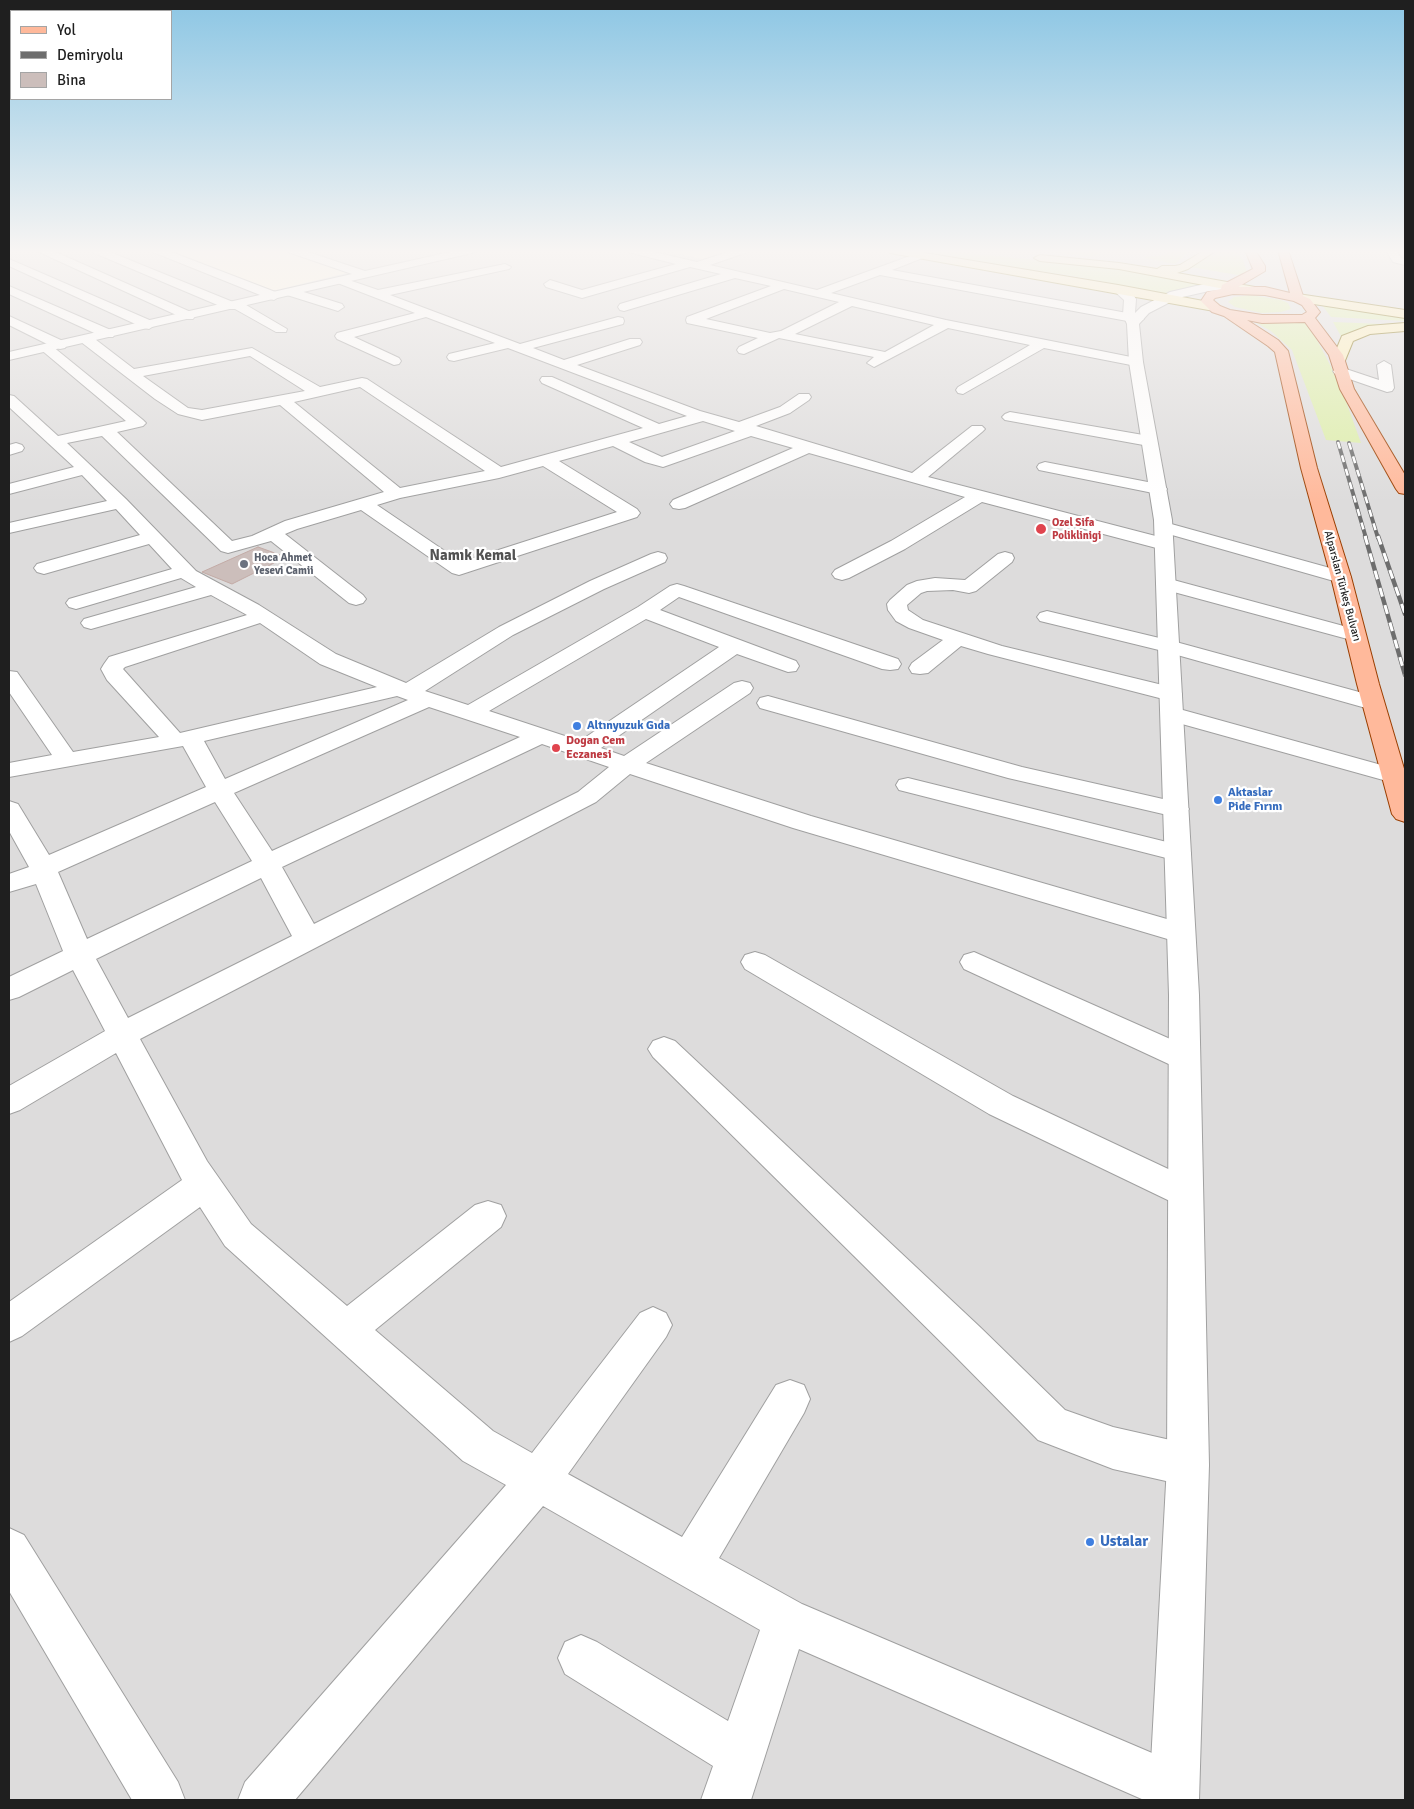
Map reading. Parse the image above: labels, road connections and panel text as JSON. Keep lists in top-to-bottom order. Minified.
{"streets":{"main road":["Alparslan Türkeş Bulvarı"]},"districts":["Namık Kemal"],"places":["Ozel Sifa Poliklinigi","Hoca Ahmet Yesevi Camii","Altınyuzuk Gıda","Dogan Cem Eczanesi","Aktaslar Pide Fırını","Ustalar"],"legend":["Yol","Demiryolu","Bina"]}
